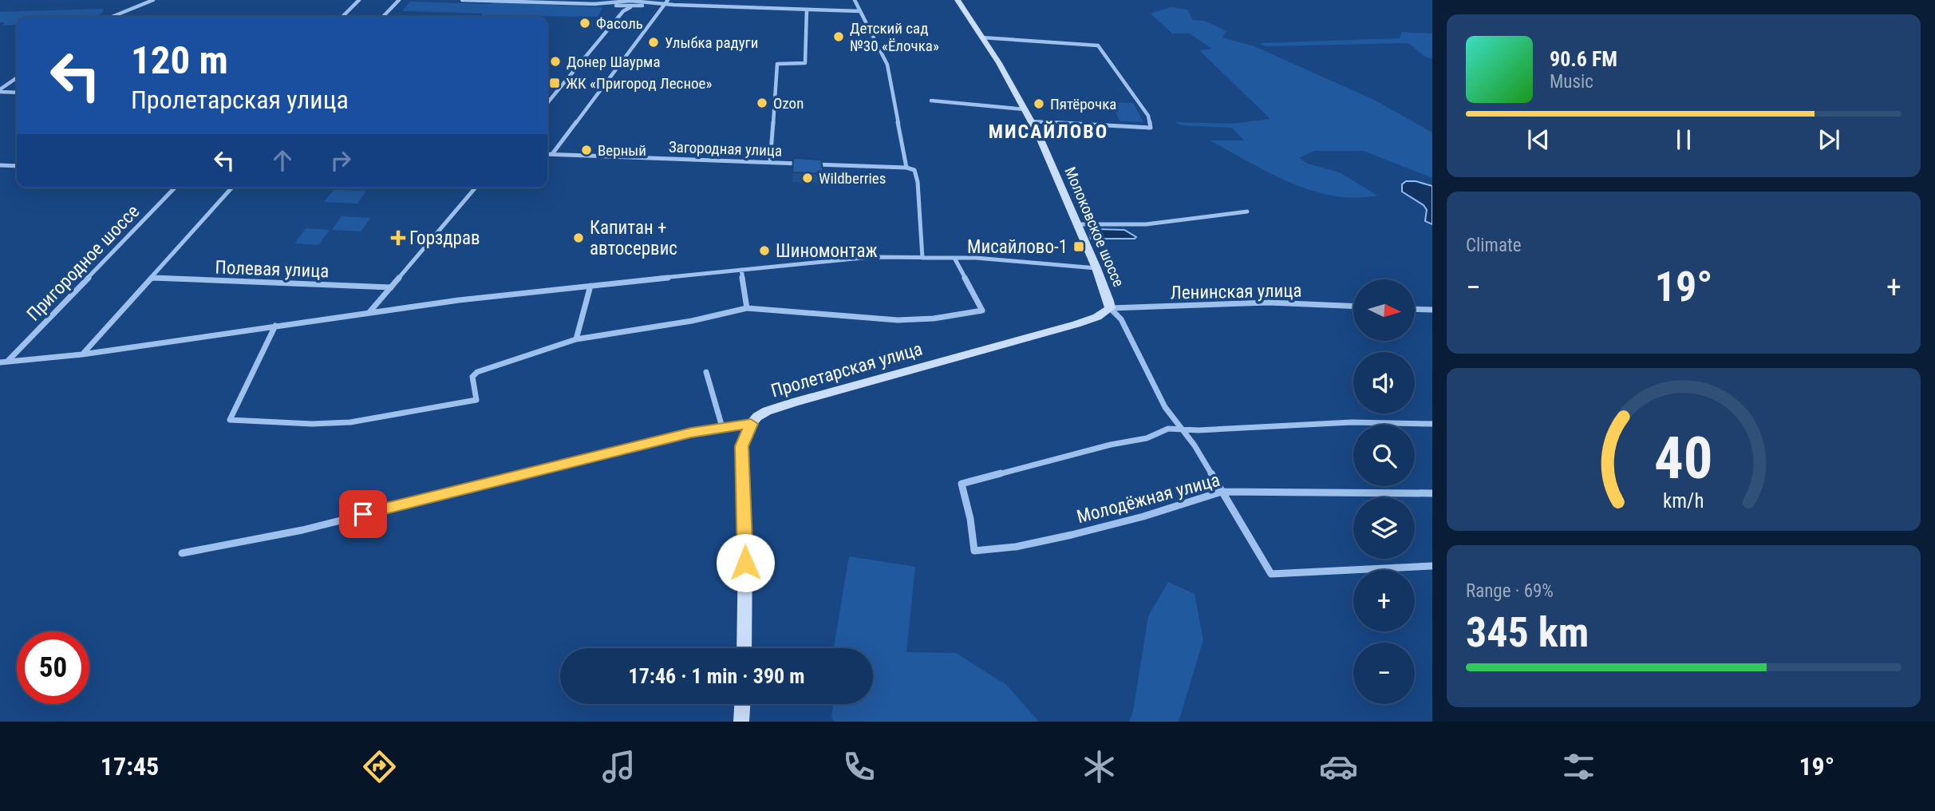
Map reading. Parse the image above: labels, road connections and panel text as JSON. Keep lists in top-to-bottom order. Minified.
{"streets":{"main road":["Молоковское шоссе","Пролетарская улица"],"street":["Загородная улица","Пригородное шоссе","Полевая улица","Ленинская улица","Молодёжная улица"]},"crossings":[["Молоковское шоссе","Ленинская улица"],["Молоковское шоссе","Пролетарская улица"]],"districts":["МИСАЙЛОВО"],"places":{"other":["Фасоль","Детский сад №30 «Ёлочка»","Улыбка радуги","Донер Шаурма","Ozon","Пятёрочка","Верный","Wildberries","Капитан + автосервис","Шиномонтаж"],"transit":["ЖК «Пригород Лесное»","Мисайлово-1"],"health":["Горздрав"]},"north":"right","page":{"turn":["120 m","Пролетарская улица"],"song":["90.6 FM","Music"],"tile":["Climate",["Range · 69%","345 km"]],"heat":["−","19°","+"],"map_buttons":["+","−"],"limit":"50","trip":"17:46 · 1 min · 390 m","tabs":["17:45","19°"],"gauge":["40","km/h"]}}
